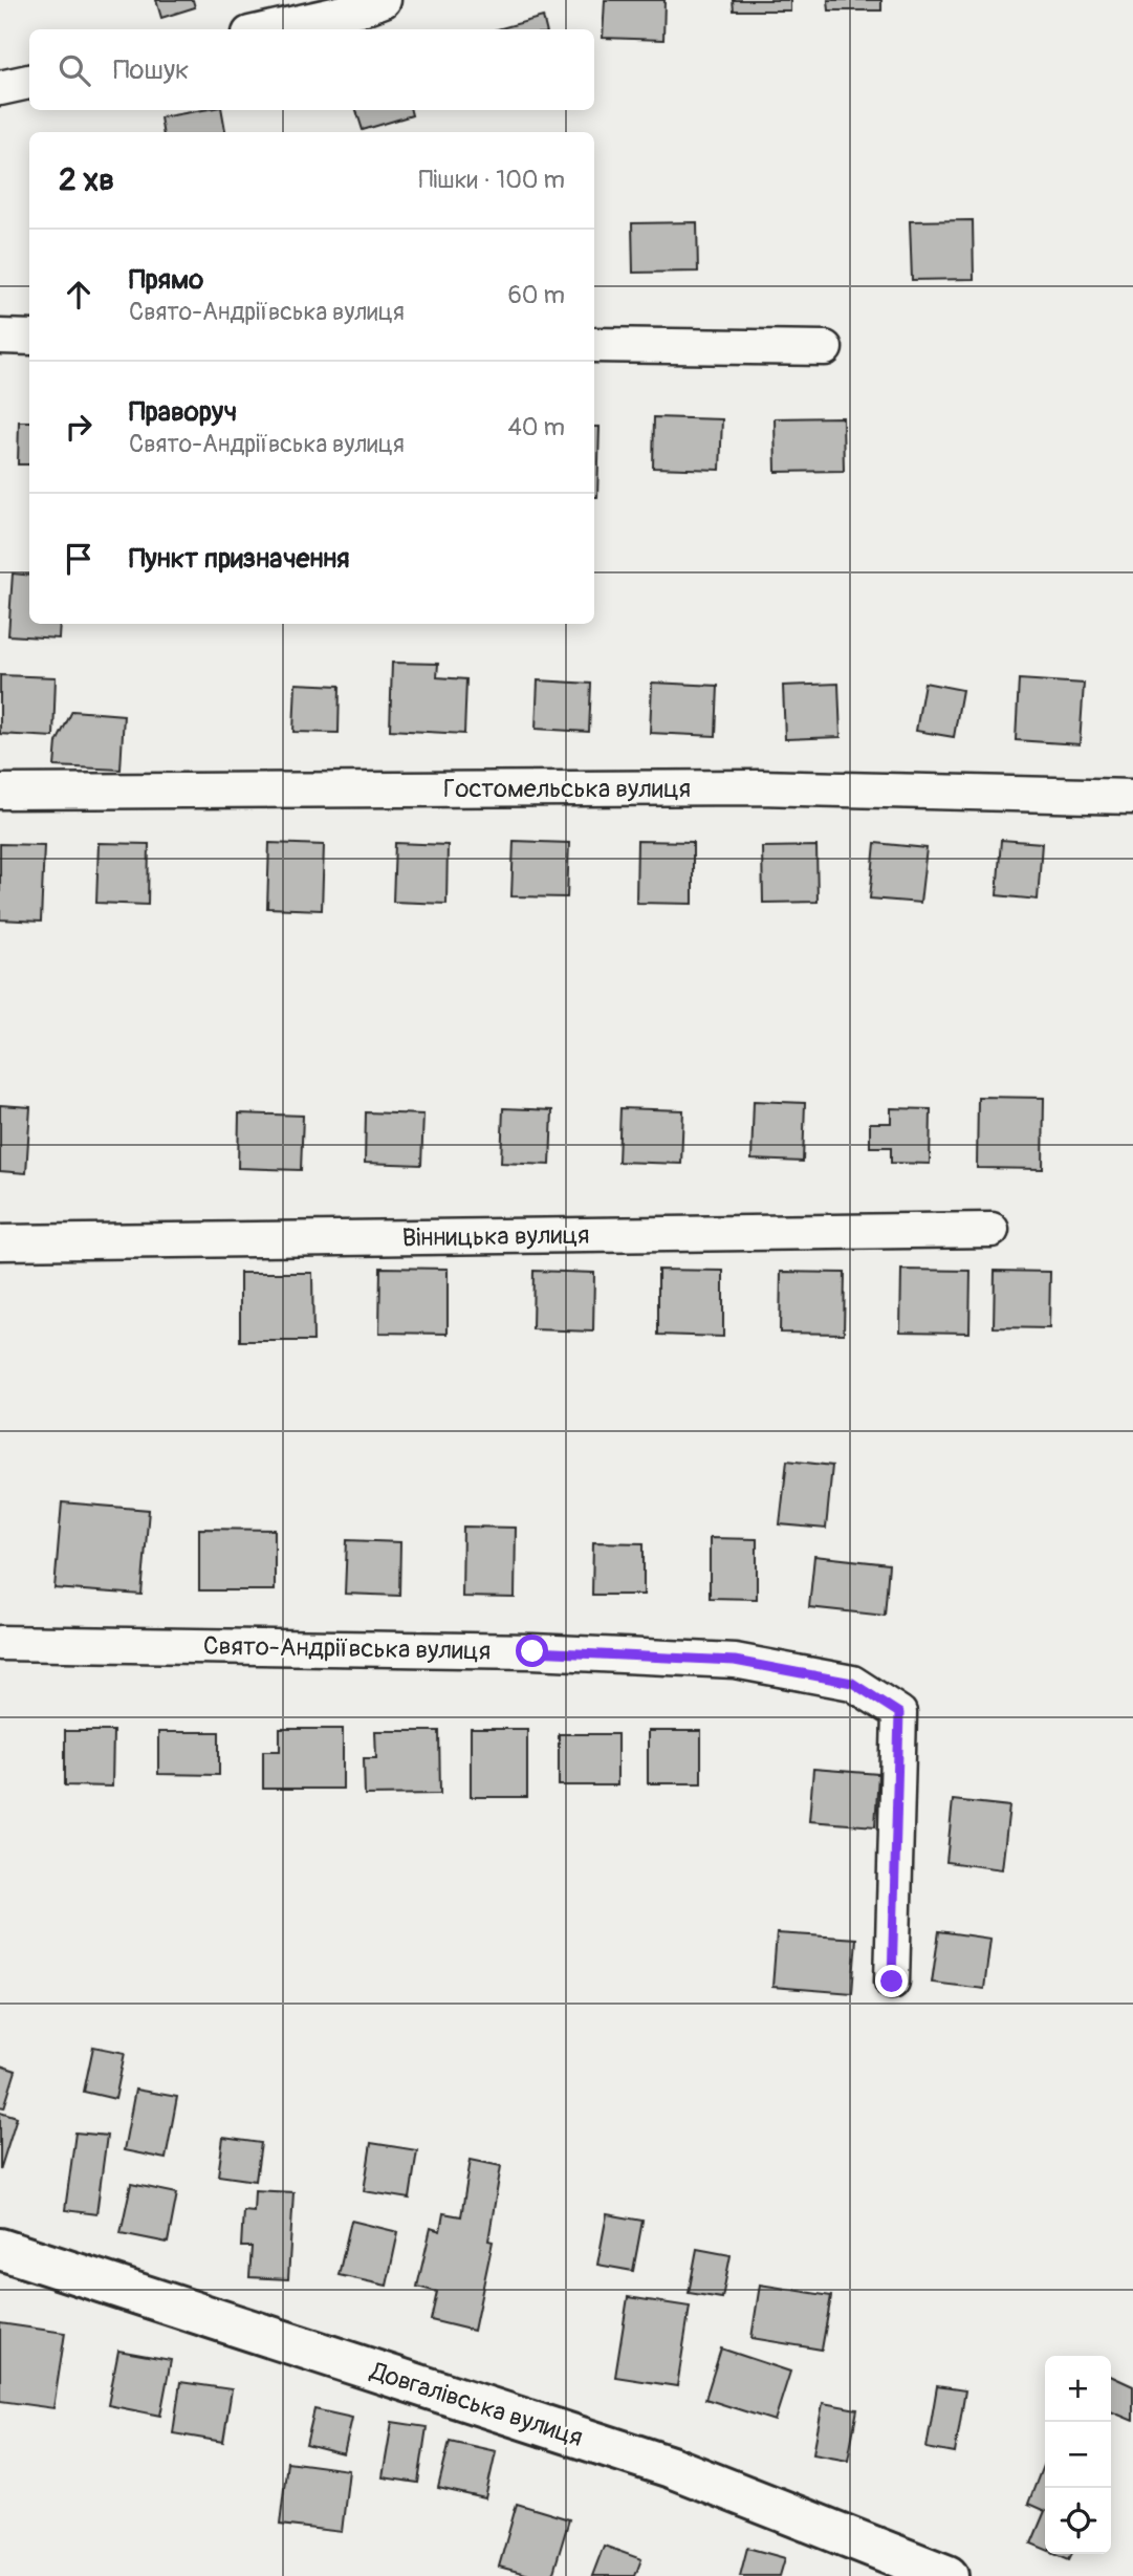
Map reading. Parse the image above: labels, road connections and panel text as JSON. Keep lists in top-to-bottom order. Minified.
{"streets":{"street":["Гостомельська вулиця","Вінницька вулиця","Свято-Андріївська вулиця","Довгалівська вулиця"]},"page":{"search":"Пошук","heading":["2 хв","Пішки · 100 m"],"list":[["Прямо","Свято-Андріївська вулиця","60 m"],["Праворуч","Свято-Андріївська вулиця","40 m"],"Пункт призначення"],"map_buttons":["+","−"]}}
